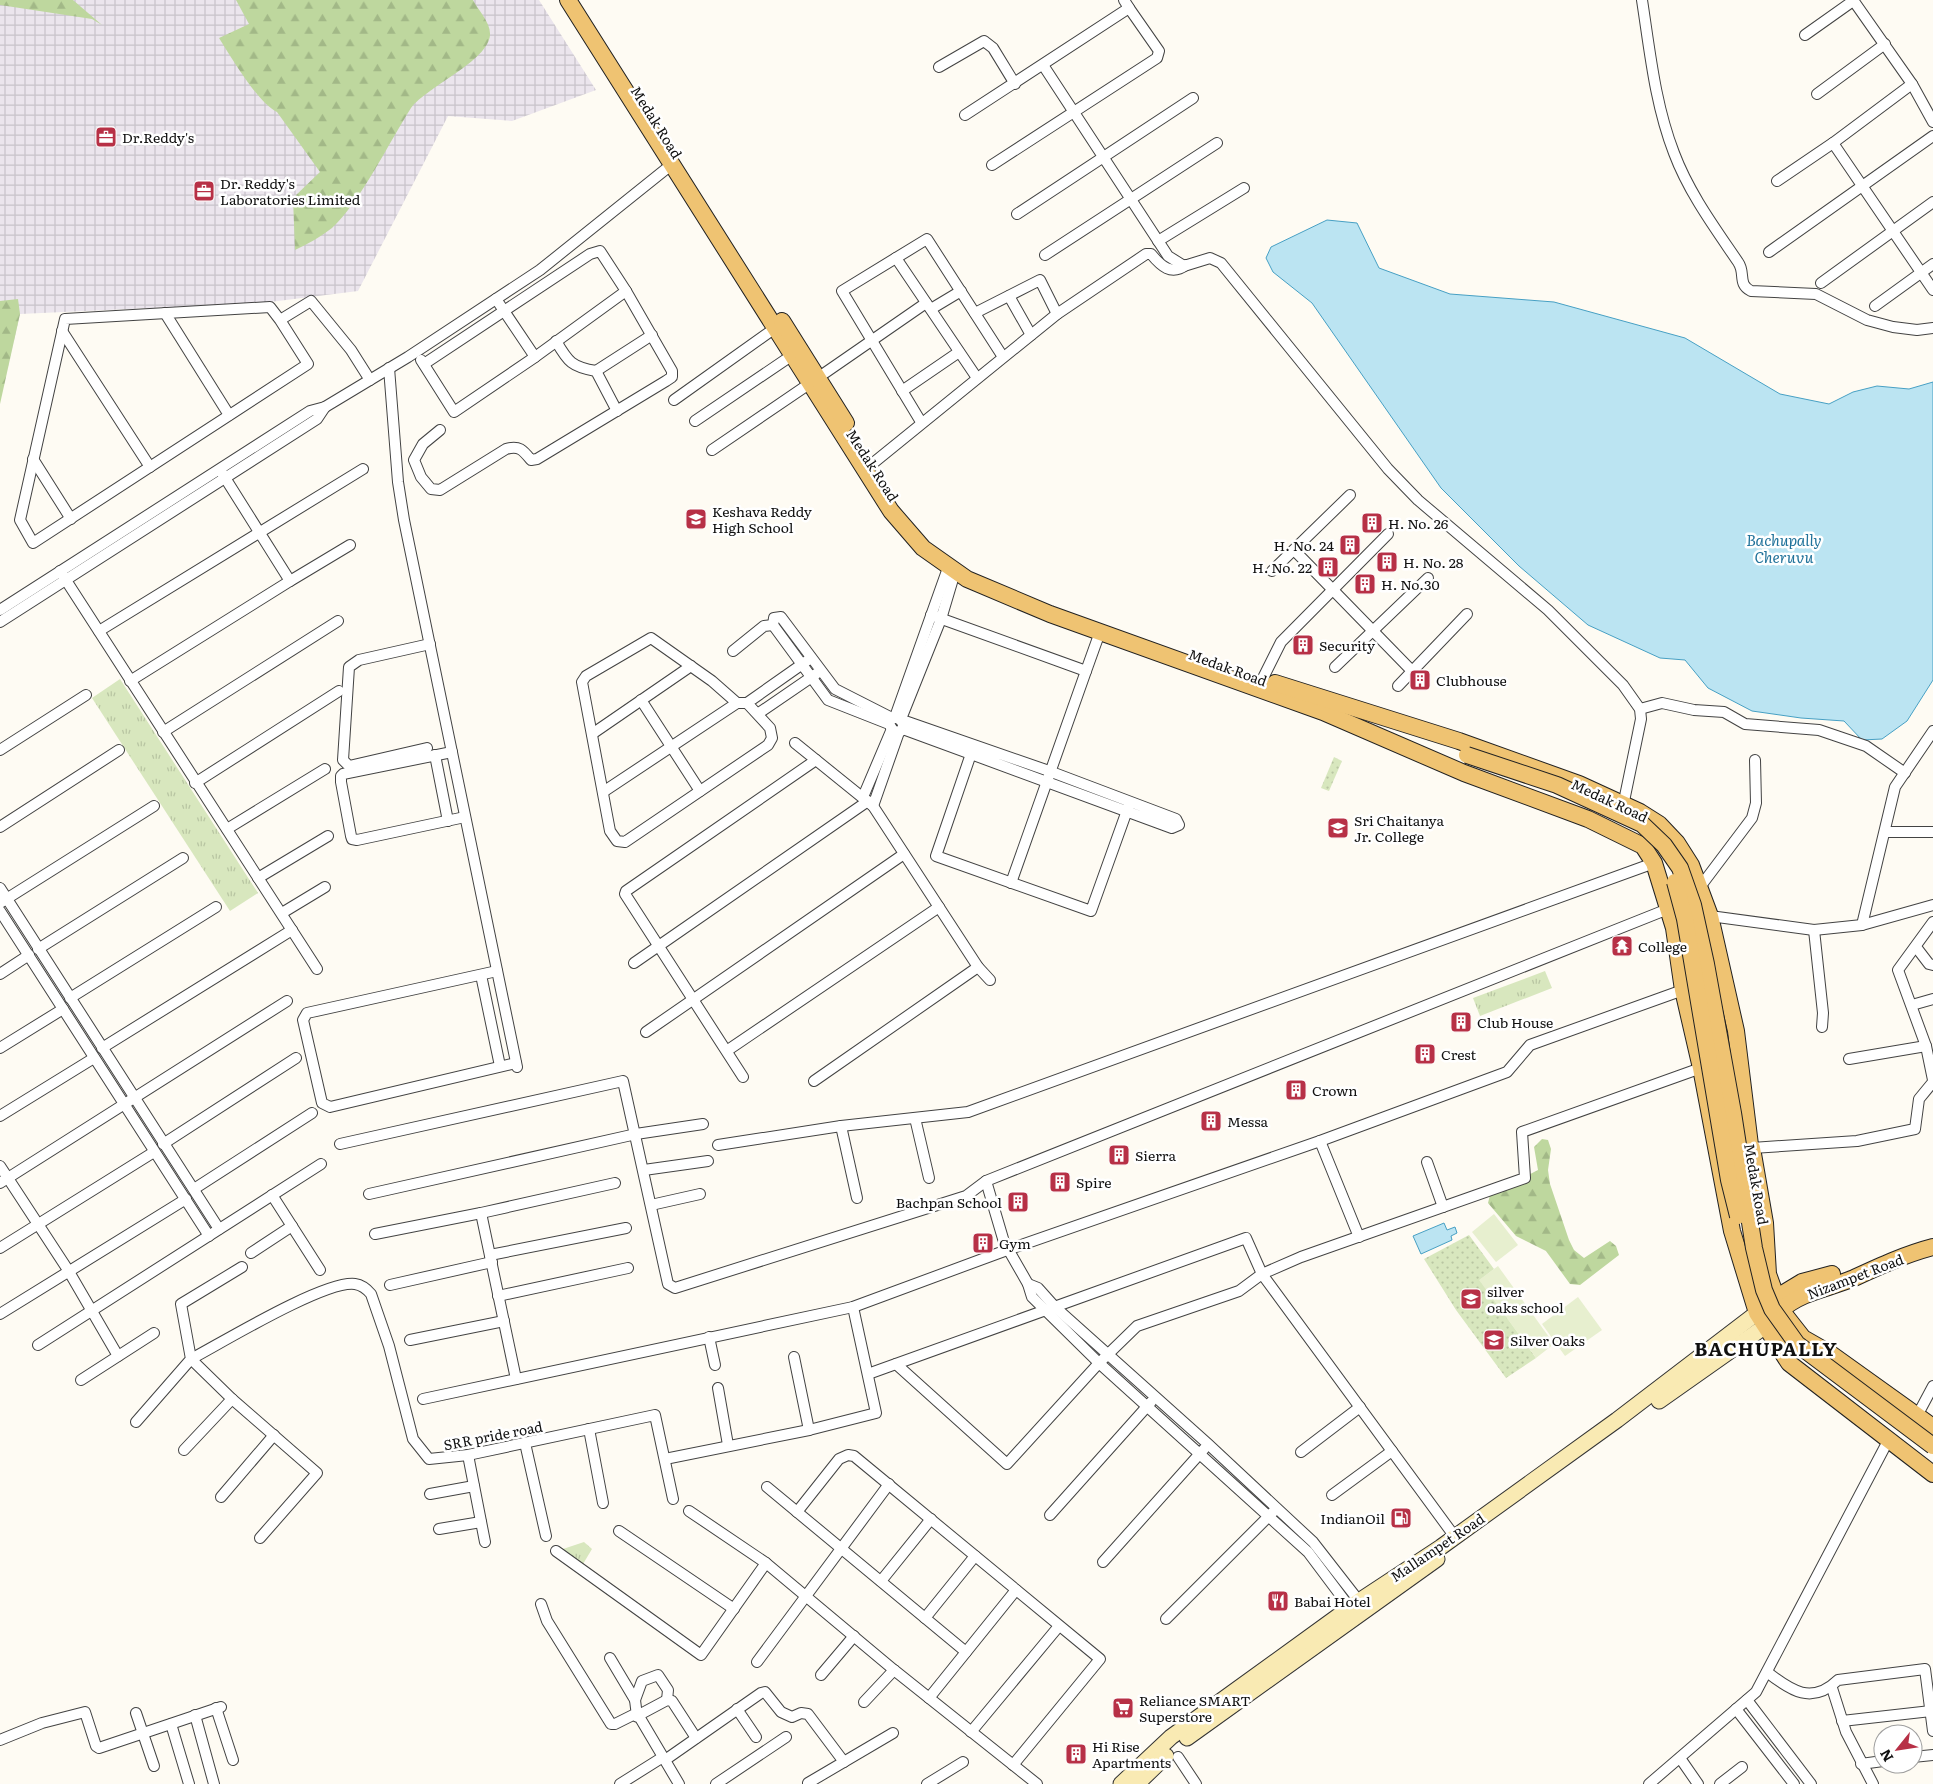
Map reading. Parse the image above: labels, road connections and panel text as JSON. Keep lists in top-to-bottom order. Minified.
{"streets":{"main road":["Medak Road","Nizampet Road","Mallampet Road"],"street":["SRR pride road"]},"crossings":[["Medak Road","Nizampet Road"],["Medak Road","Mallampet Road"]],"districts":["BACHUPALLY"],"water":["Bachupally Cheruvu"],"places":{"office":["Dr.Reddy's","Dr. Reddy's Laboratories Limited"],"school or university":["Keshava Reddy High School","Sri Chaitanya Jr. College","silver oaks school","Silver Oaks"],"building":["H. No. 26","H. No. 24","H. No. 28","H. No. 22","H. No.30","Security","Clubhouse","Club House","Crest","Crown","Messa","Sierra","Spire","Bachpan School","Gym","Hi Rise Apartments"],"temple":["College"],"fuel station":["IndianOil"],"restaurant":["Babai Hotel"],"supermarket":["Reliance SMART Superstore"]},"north":"bottom left"}
